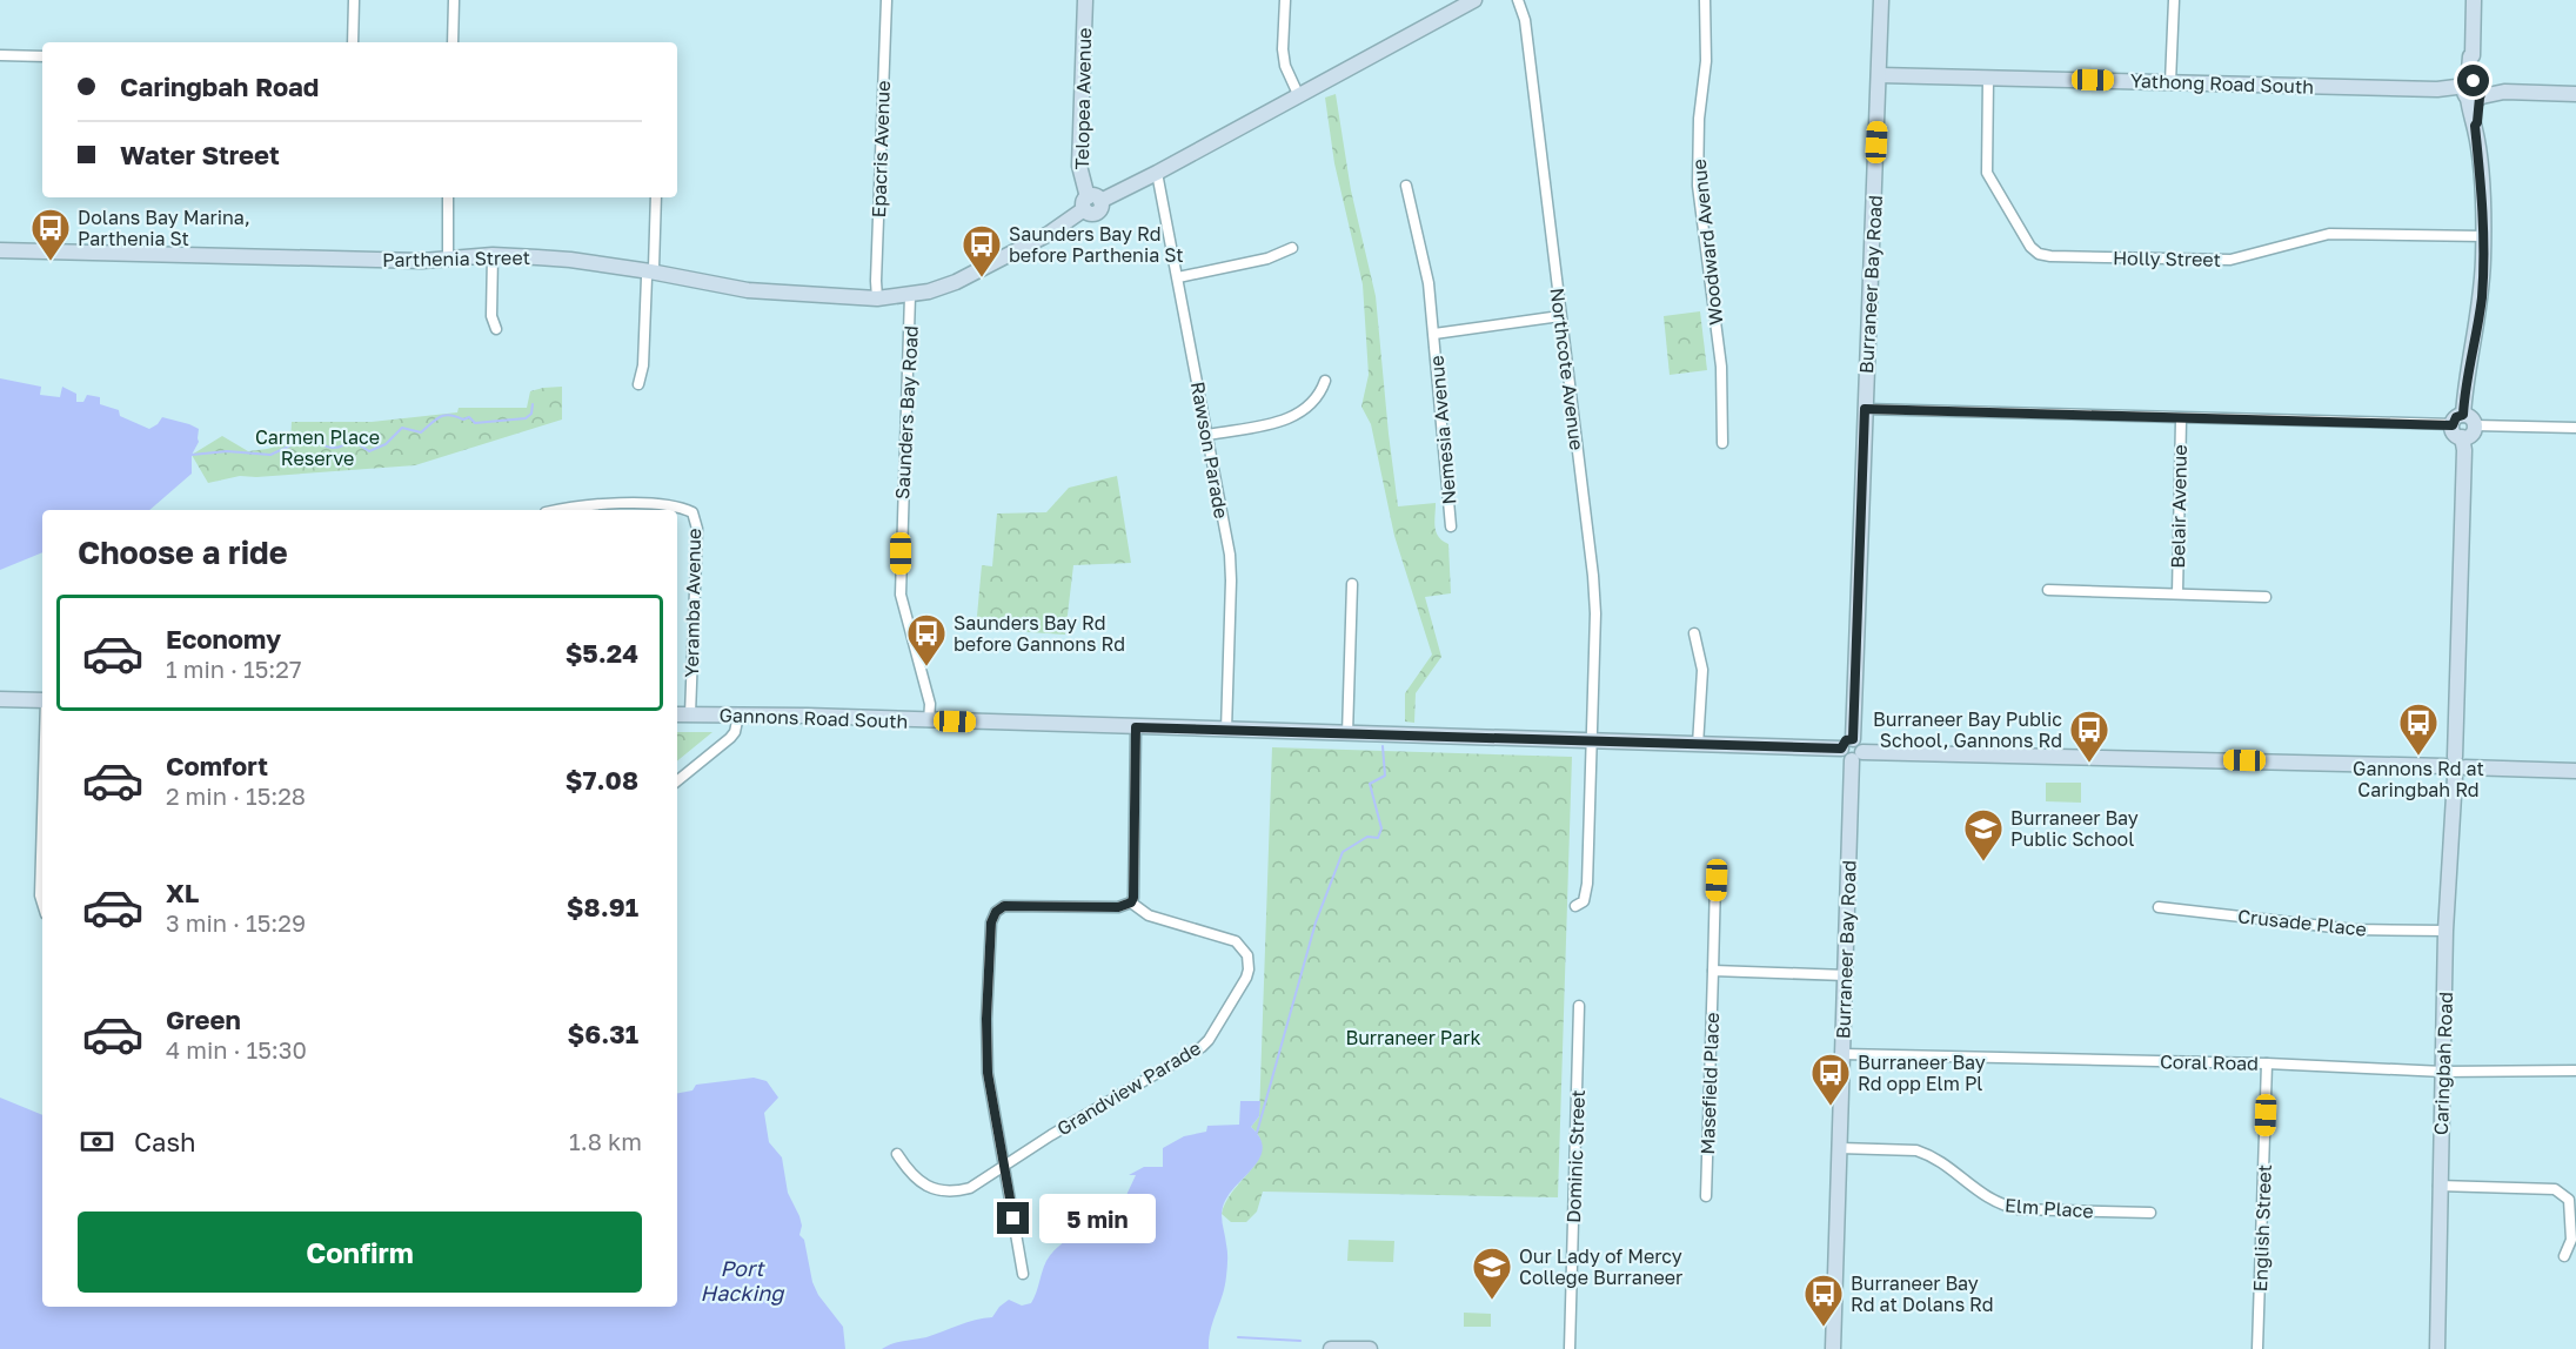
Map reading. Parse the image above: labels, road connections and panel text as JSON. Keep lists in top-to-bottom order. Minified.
{"streets":{"street":["Yathong Road South","Telopea Avenue","Epacris Avenue","Woodward Avenue","Parthenia Street","Holly Street","Burraneer Bay Road","Northcote Avenue","Saunders Bay Road","Nemesia Avenue","Rawson Parade","Belair Avenue","Yeramba Avenue","Gannons Road South","Crusade Place","Coral Road","Caringbah Road","Masefield Place","Grandview Parade","Dominic Street","Elm Place","English Street"]},"crossings":[["Yathong Road South","Holly Street"],["Yathong Road South","Burraneer Bay Road"],["Epacris Avenue","Parthenia Street"],["Parthenia Street","Saunders Bay Road"],["Burraneer Bay Road","Gannons Road South"],["Burraneer Bay Road","Coral Road"],["Burraneer Bay Road","Elm Place"],["Northcote Avenue","Nemesia Avenue"],["Northcote Avenue","Gannons Road South"],["Saunders Bay Road","Gannons Road South"],["Rawson Parade","Gannons Road South"],["Yeramba Avenue","Gannons Road South"],["Crusade Place","Caringbah Road"],["Coral Road","Caringbah Road"],["Coral Road","English Street"]],"water":["Port Hacking"],"parks":["Carmen Place Reserve","Burraneer Park"],"places":{"bus stop":["Dolans Bay Marina, Parthenia St","Saunders Bay Rd before Parthenia St","Saunders Bay Rd before Gannons Rd","Gannons Rd at Caringbah Rd","Burraneer Bay Public School, Gannons Rd","Burraneer Bay Rd opp Elm Pl","Burraneer Bay Rd at Dolans Rd"],"school or university":["Burraneer Bay Public School","Our Lady of Mercy College Burraneer"]},"page":{"banner":["Caringbah Road","Water Street"],"heading":"Choose a ride","list":[{"name":"Economy","note":"1 min · 15:27","value":"$5.24"},{"name":"Comfort","note":"2 min · 15:28","value":"$7.08"},{"name":"XL","note":"3 min · 15:29","value":"$8.91"},{"name":"Green","note":"4 min · 15:30","value":"$6.31"}],"pay":["Cash","1.8 km"],"bubble":"5 min","buttons":"Confirm"}}
